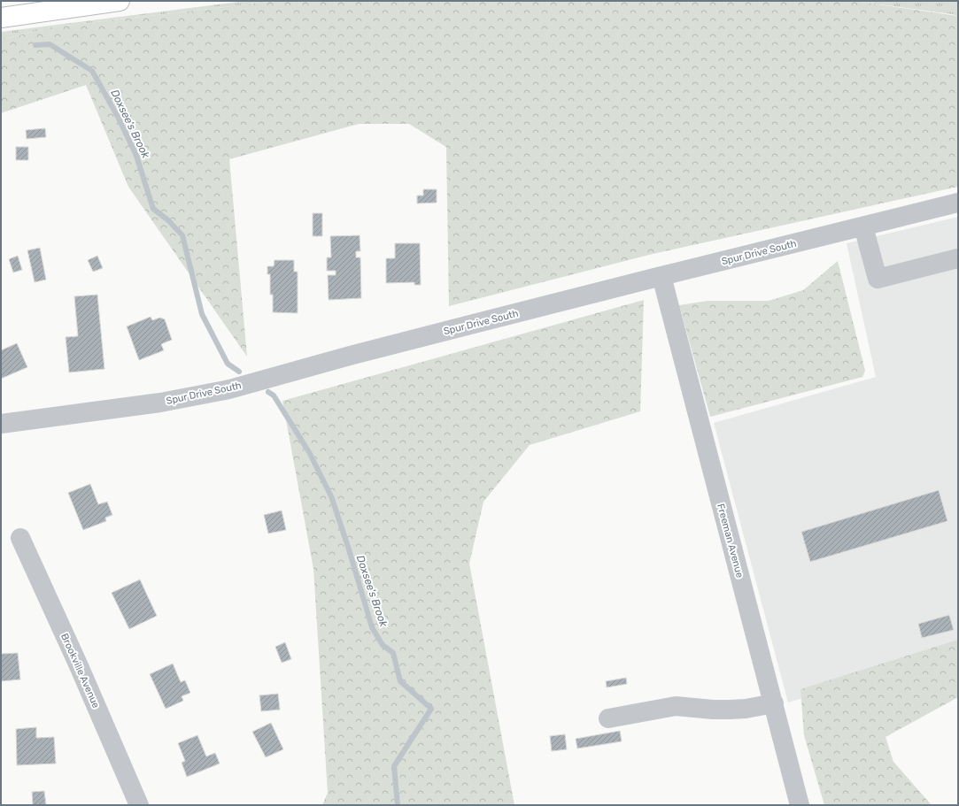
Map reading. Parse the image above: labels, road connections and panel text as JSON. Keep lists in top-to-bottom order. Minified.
{"streets":{"street":["Spur Drive South","Freeman Avenue","Brookville Avenue"]},"crossings":[["Spur Drive South","Freeman Avenue"]],"water":["Doxsee's Brook"]}
